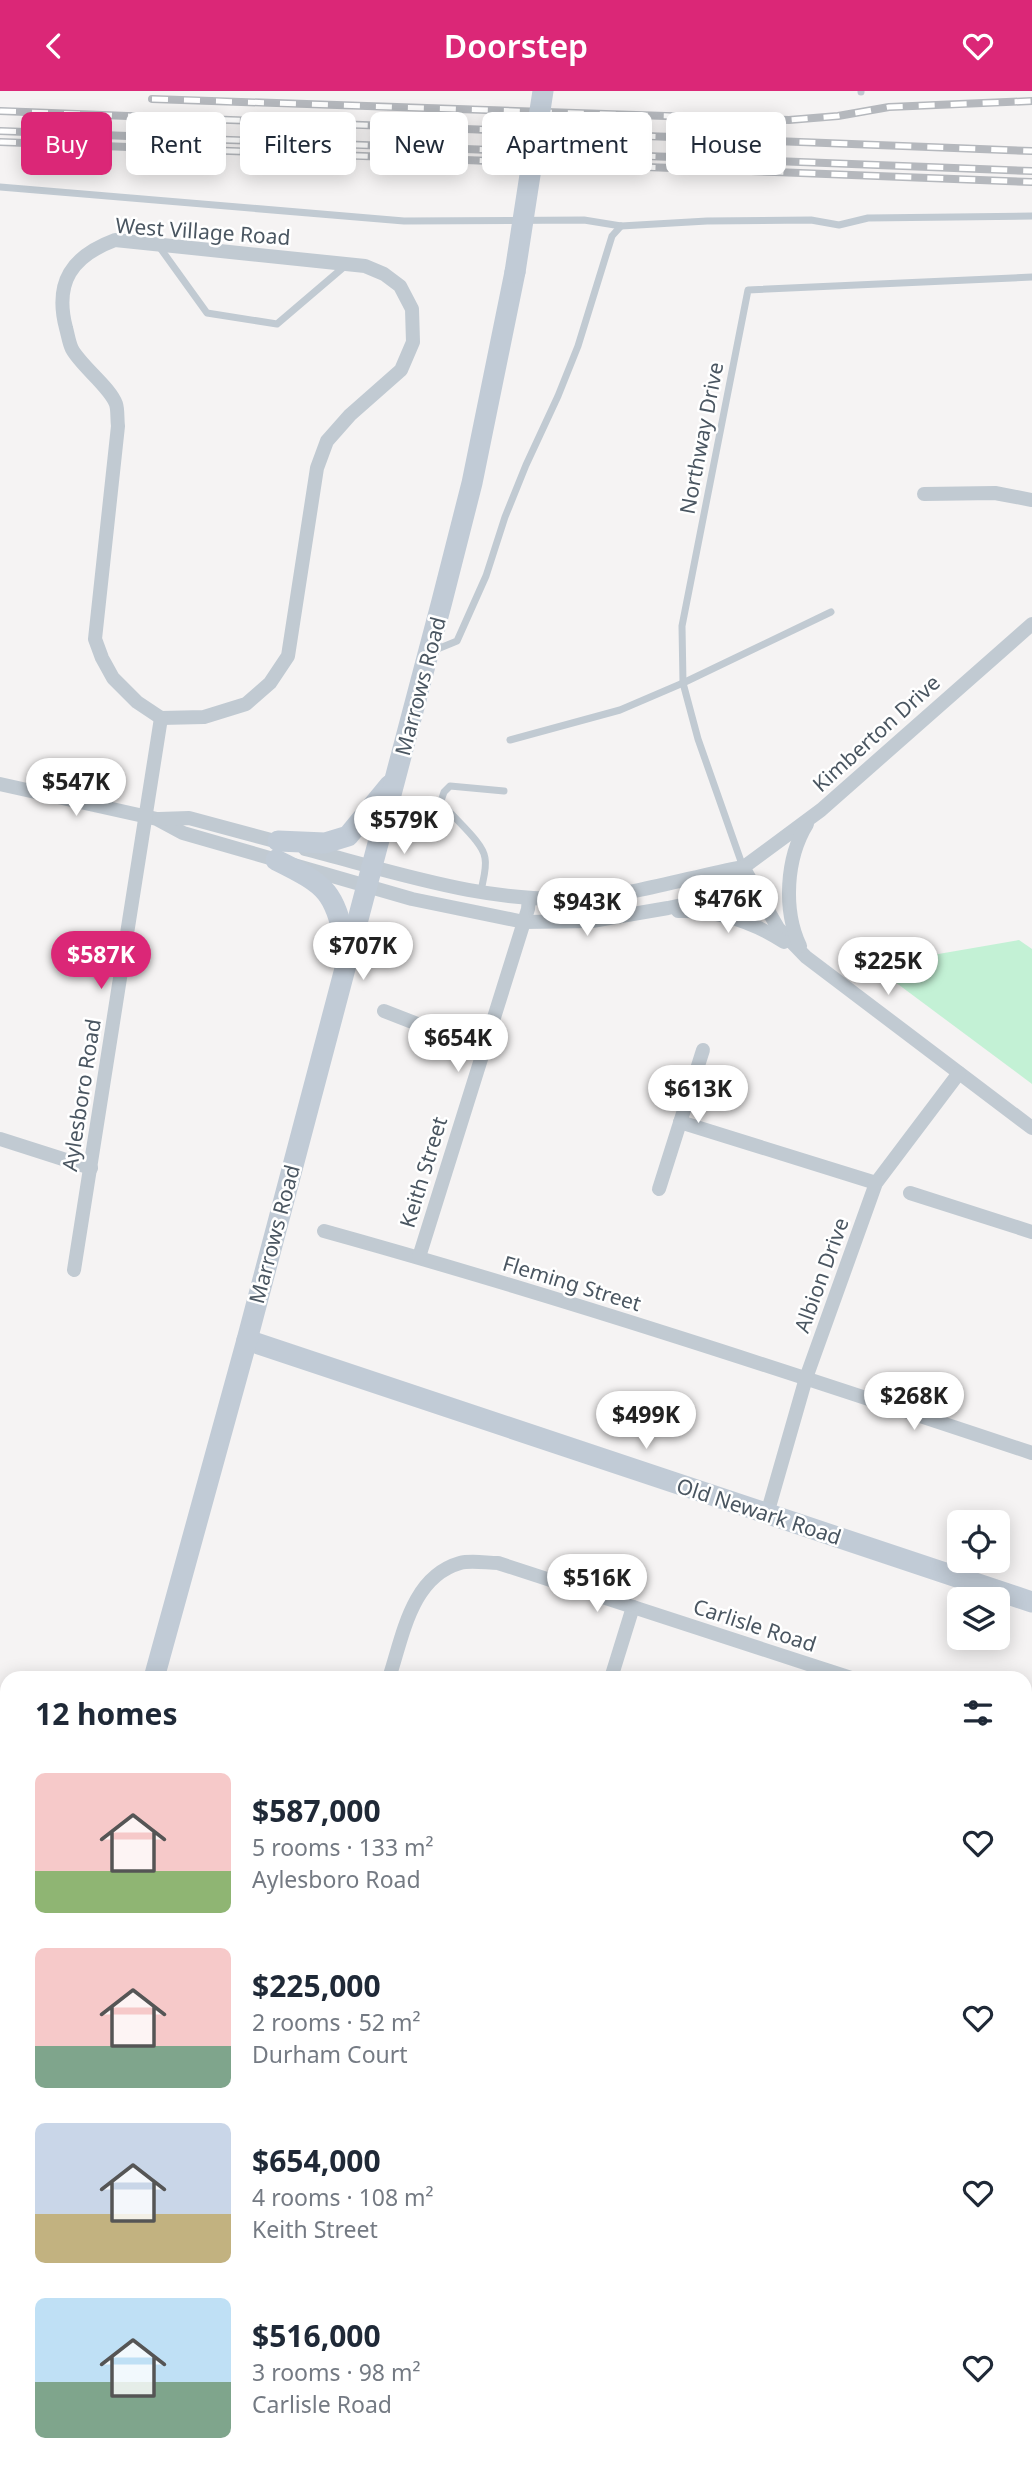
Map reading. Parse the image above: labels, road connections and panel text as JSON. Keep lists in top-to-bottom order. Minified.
{"streets":{"street":["West Village Road","Marrows Road","Kimberton Drive","Aylesboro Road","Keith Street","Albion Drive","Fleming Street","Old Newark Road","Carlisle Road"],"lane":["Northway Drive"]},"crossings":[["West Village Road","Aylesboro Road"],["Northway Drive","Kimberton Drive"],["Marrows Road","Kimberton Drive"],["Marrows Road","Old Newark Road"],["Kimberton Drive","Keith Street"],["Keith Street","Fleming Street"],["Albion Drive","Fleming Street"],["Albion Drive","Old Newark Road"]],"page":{"header":"Doorstep","chip":["Buy","Rent","Filters","New","Apartment","House"],"price":["$547K","$579K","$476K","$943K","$707K","$587K","$225K","$654K","$613K","$268K","$499K","$516K"],"heading":"12 homes","list":[{"name":"$587,000","note":"5 rooms · 133 m² · Aylesboro Road"},{"name":"$225,000","note":"2 rooms · 52 m² · Durham Court"},{"name":"$654,000","note":"4 rooms · 108 m² · Keith Street"},{"name":"$516,000","note":"3 rooms · 98 m² · Carlisle Road"}]}}
